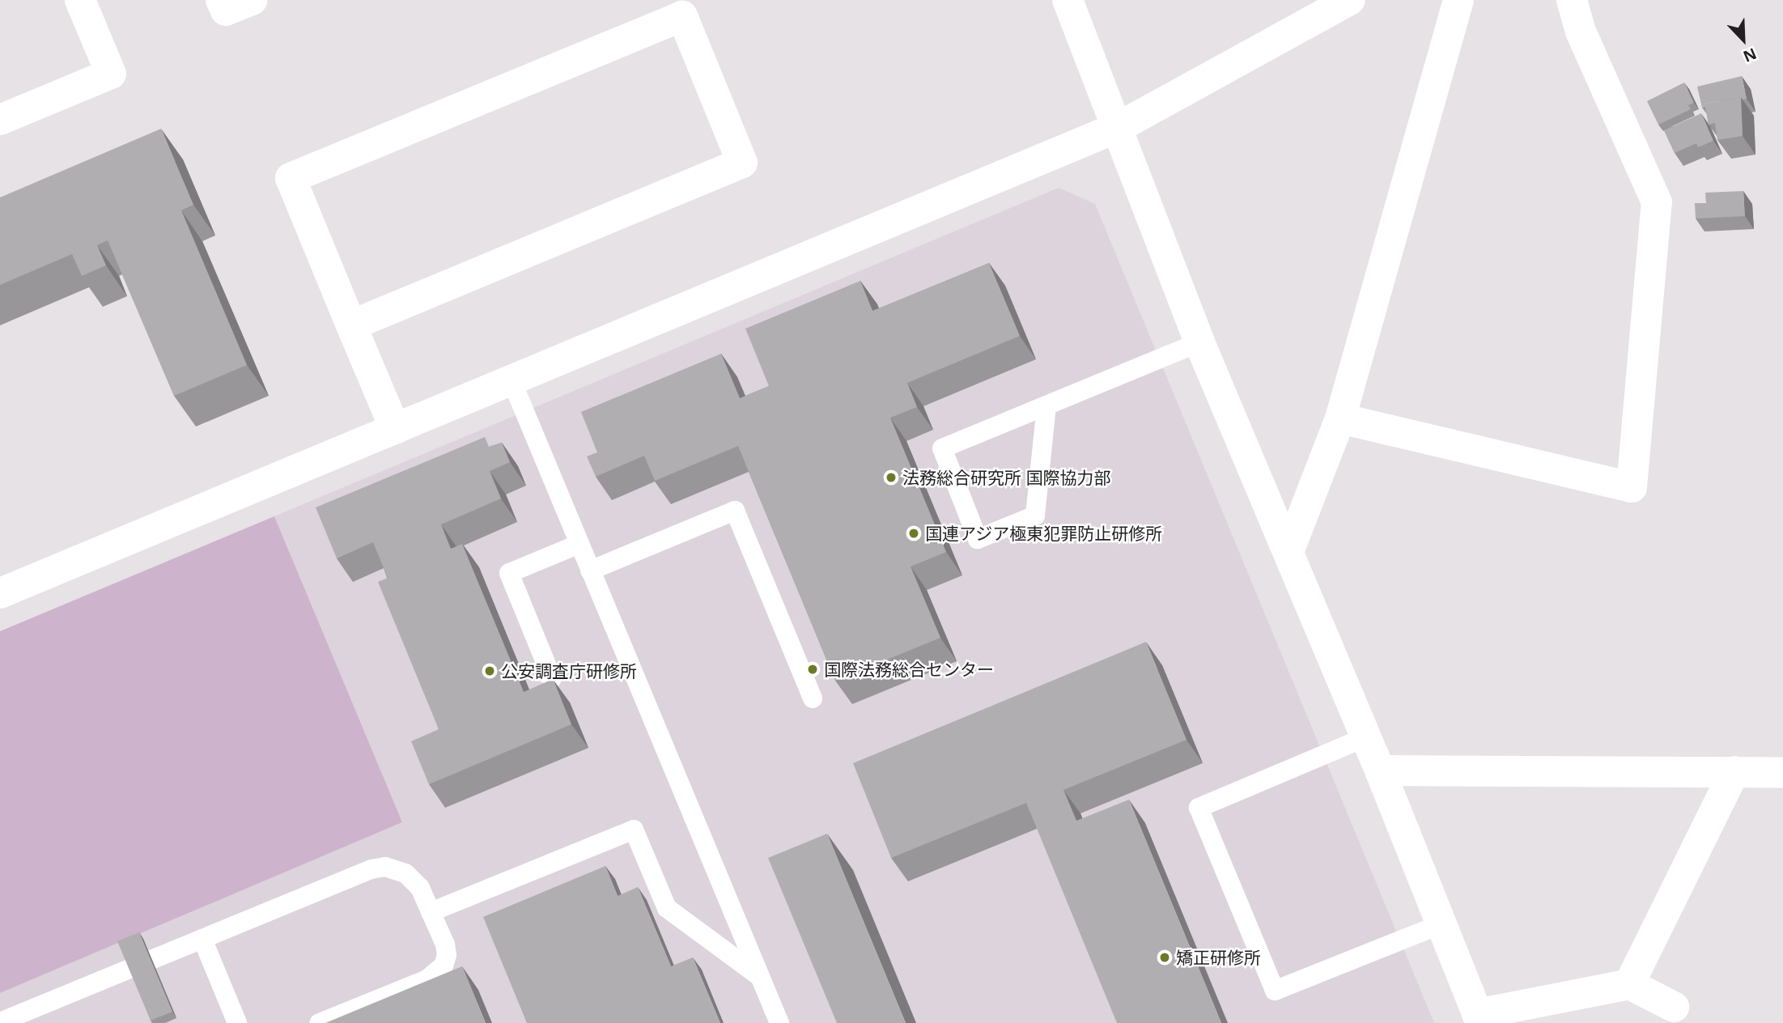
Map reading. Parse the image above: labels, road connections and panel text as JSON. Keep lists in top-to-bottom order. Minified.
{"places":["法務総合研究所 国際協力部","国連アジア極東犯罪防止研修所","国際法務総合センター","公安調査庁研修所","矯正研修所"],"north":"bottom right"}
